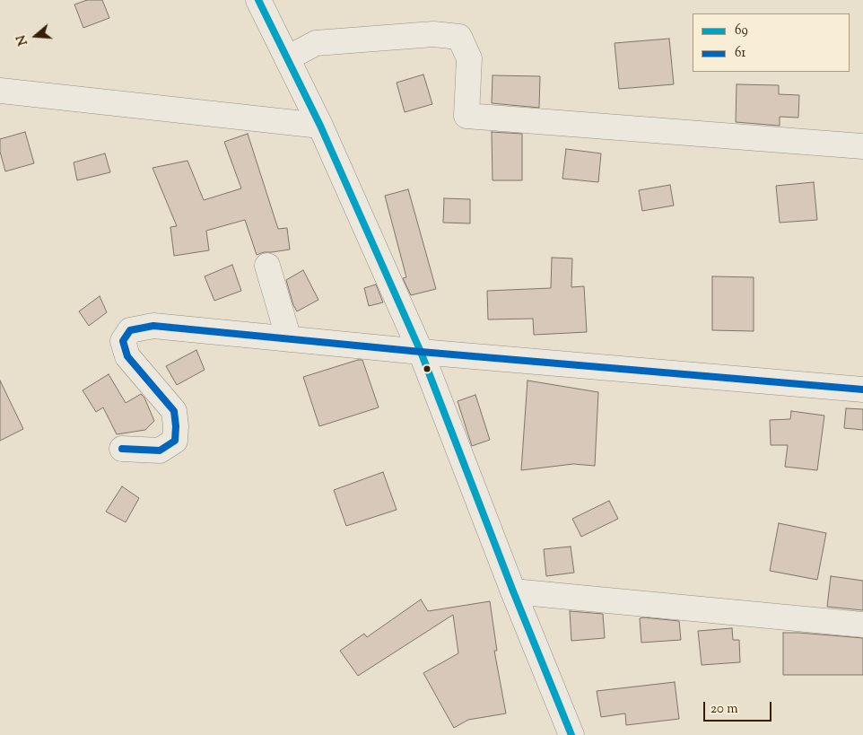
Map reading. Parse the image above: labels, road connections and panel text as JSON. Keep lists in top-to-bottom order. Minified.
{"lines":["transit line 69","transit line 61"],"legend":["69","61"],"scale_bar":"20 m","north":"left"}
